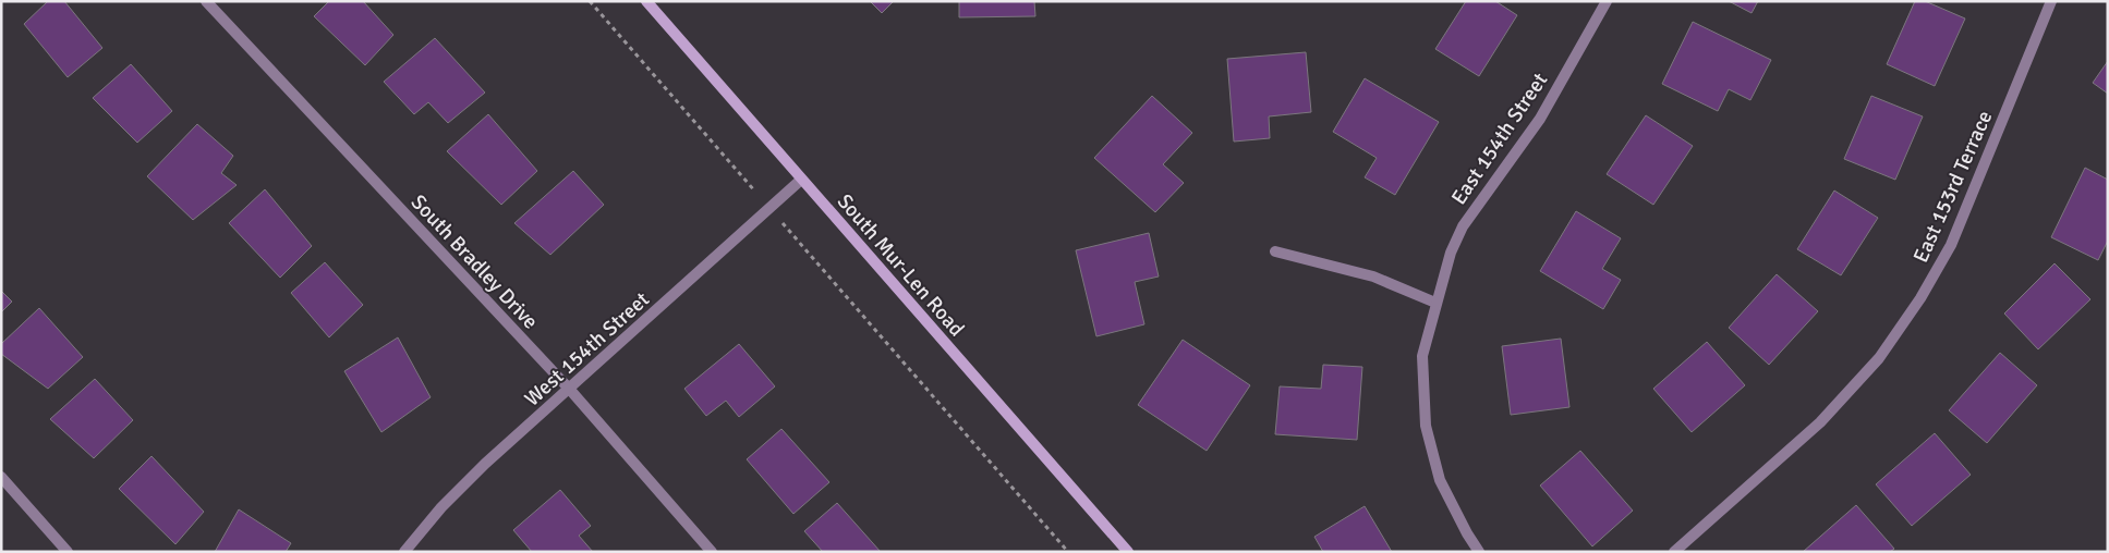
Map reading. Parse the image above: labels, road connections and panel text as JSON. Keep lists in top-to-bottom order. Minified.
{"streets":{"main road":["South Mur-Len Road"],"street":["East 154th Street","East 153rd Terrace","South Bradley Drive","West 154th Street"]},"crossings":[["South Bradley Drive","West 154th Street"],["South Mur-Len Road","West 154th Street"]]}
